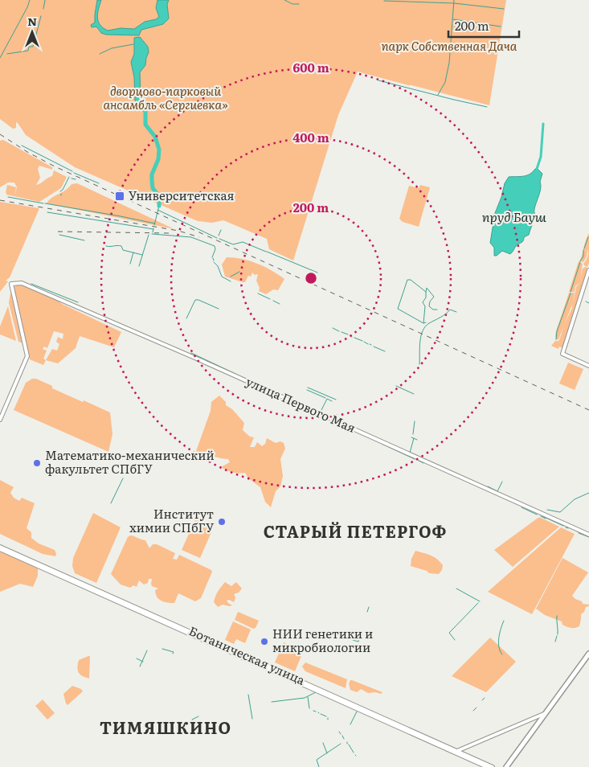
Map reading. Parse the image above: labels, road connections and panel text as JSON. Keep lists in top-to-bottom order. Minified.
{"streets":{"street":["улица Первого Мая","Ботаническая улица"]},"districts":["СТАРЫЙ ПЕТЕРГОФ","ТИМЯШКИНО"],"water":["пруд Бауш"],"parks":["парк Собственная Дача","дворцово-парковый ансамбль «Сергиевка»"],"places":{"transit":["Университетская"],"other":["Математико-механический факультет СПбГУ","Институт химии СПбГУ","НИИ генетики и микробиологии"]},"scale_bar":"200 m","north":"top","rings":["600 m","400 m","200 m"]}
